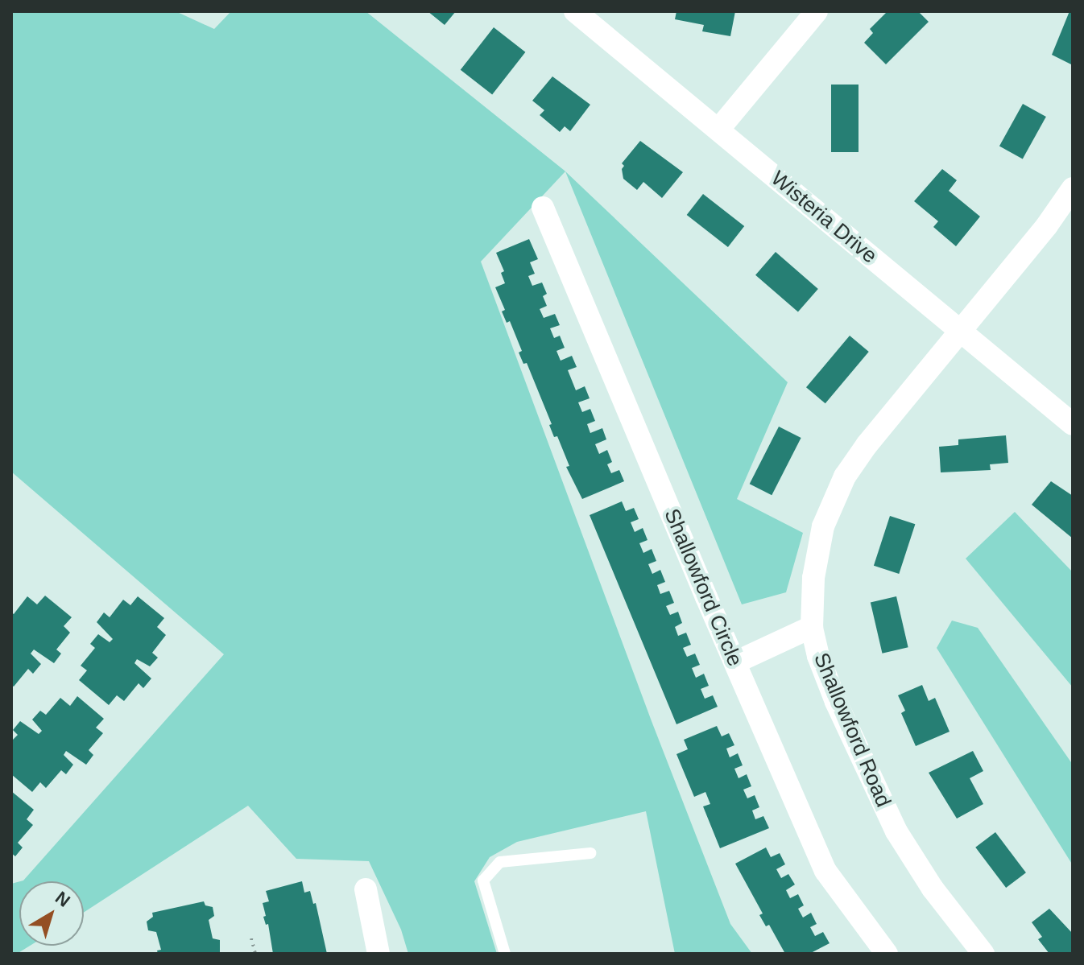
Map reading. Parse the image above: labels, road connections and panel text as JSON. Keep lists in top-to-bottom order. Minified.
{"streets":{"street":["Wisteria Drive","Shallowford Circle","Shallowford Road"]},"crossings":[["Wisteria Drive","Shallowford Road"]],"north":"top right"}
